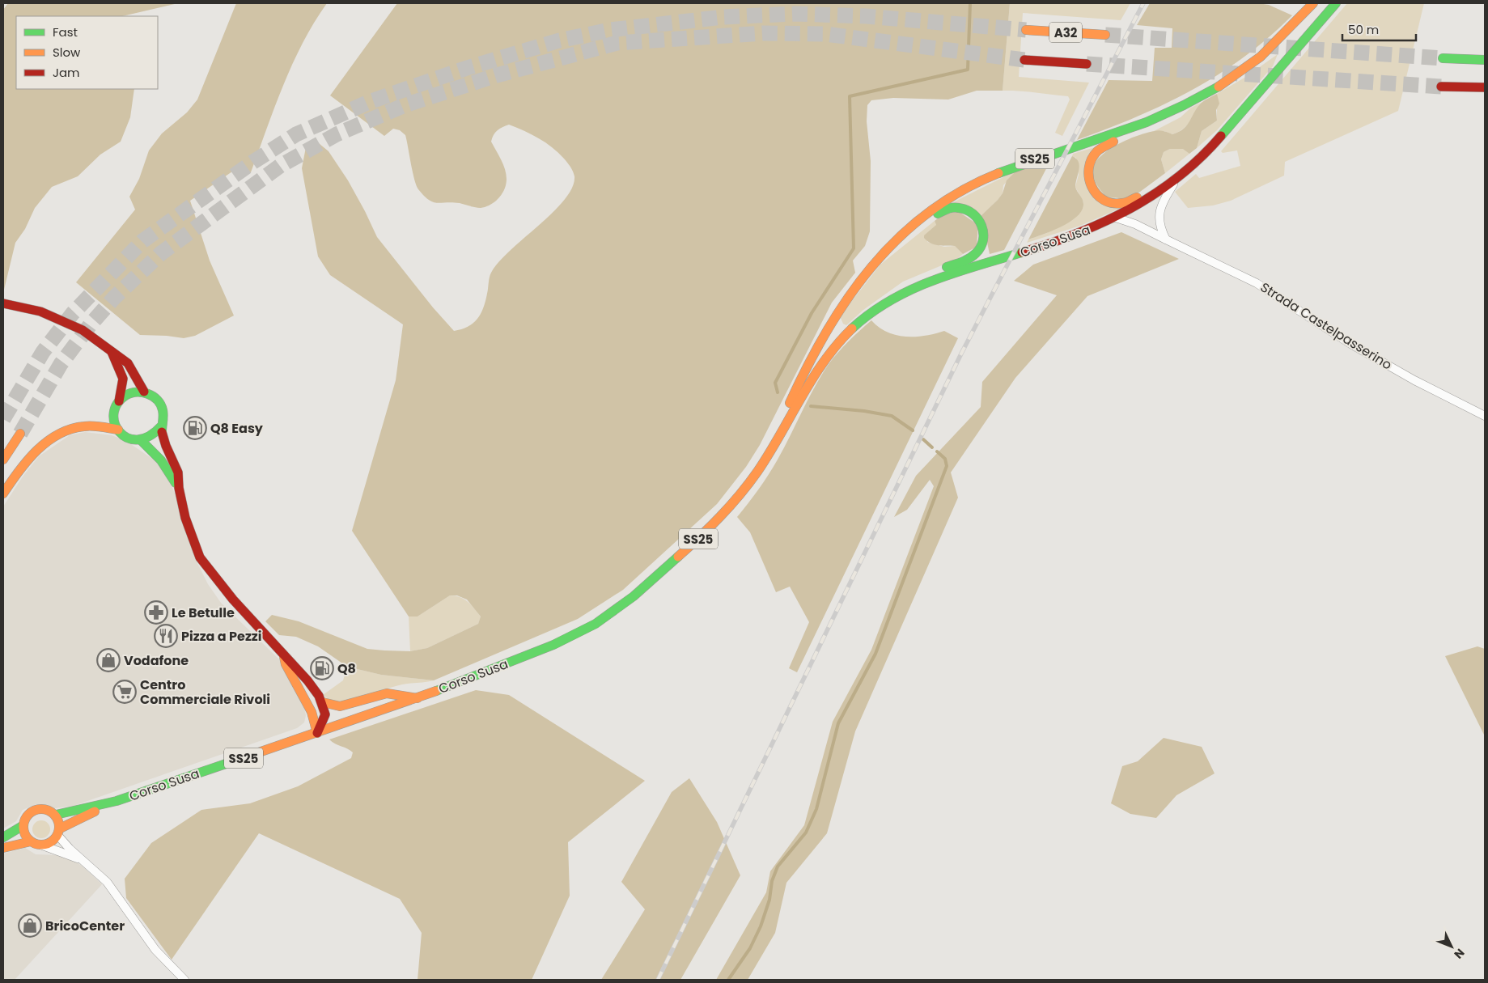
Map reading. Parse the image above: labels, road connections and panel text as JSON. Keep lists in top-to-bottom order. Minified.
{"streets":{"main road":["A32","SS25","Corso Susa"],"street":["Strada Castelpasserino"]},"crossings":[["SS25","Corso Susa"],["Corso Susa","Strada Castelpasserino"]],"places":{"fuel station":["Q8 Easy","Q8"],"pharmacy":["Le Betulle"],"restaurant":["Pizza a Pezzi"],"shop":["Vodafone","BricoCenter"],"supermarket":["Centro Commerciale Rivoli"]},"legend":["Fast","Slow","Jam"],"scale_bar":"50 m","north":"bottom right"}
